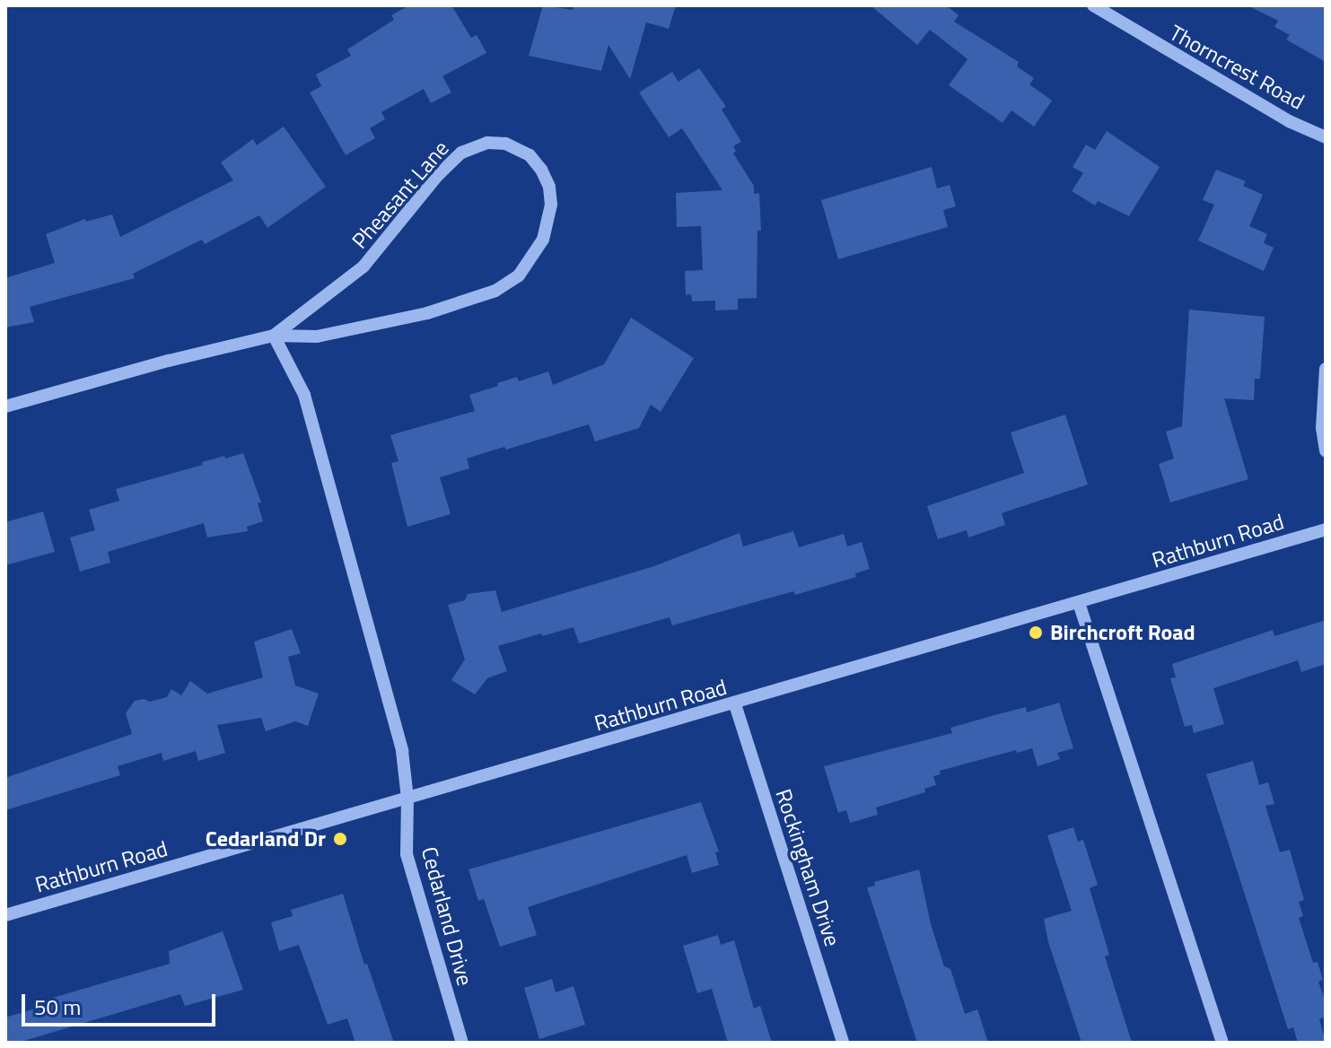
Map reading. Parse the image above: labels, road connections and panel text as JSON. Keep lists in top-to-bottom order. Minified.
{"streets":{"street":["Thorncrest Road","Pheasant Lane","Rathburn Road","Rockingham Drive","Cedarland Drive"]},"crossings":[["Rathburn Road","Rockingham Drive"],["Rathburn Road","Cedarland Drive"]],"places":["Birchcroft Road","Cedarland Dr"],"scale_bar":"50 m"}
